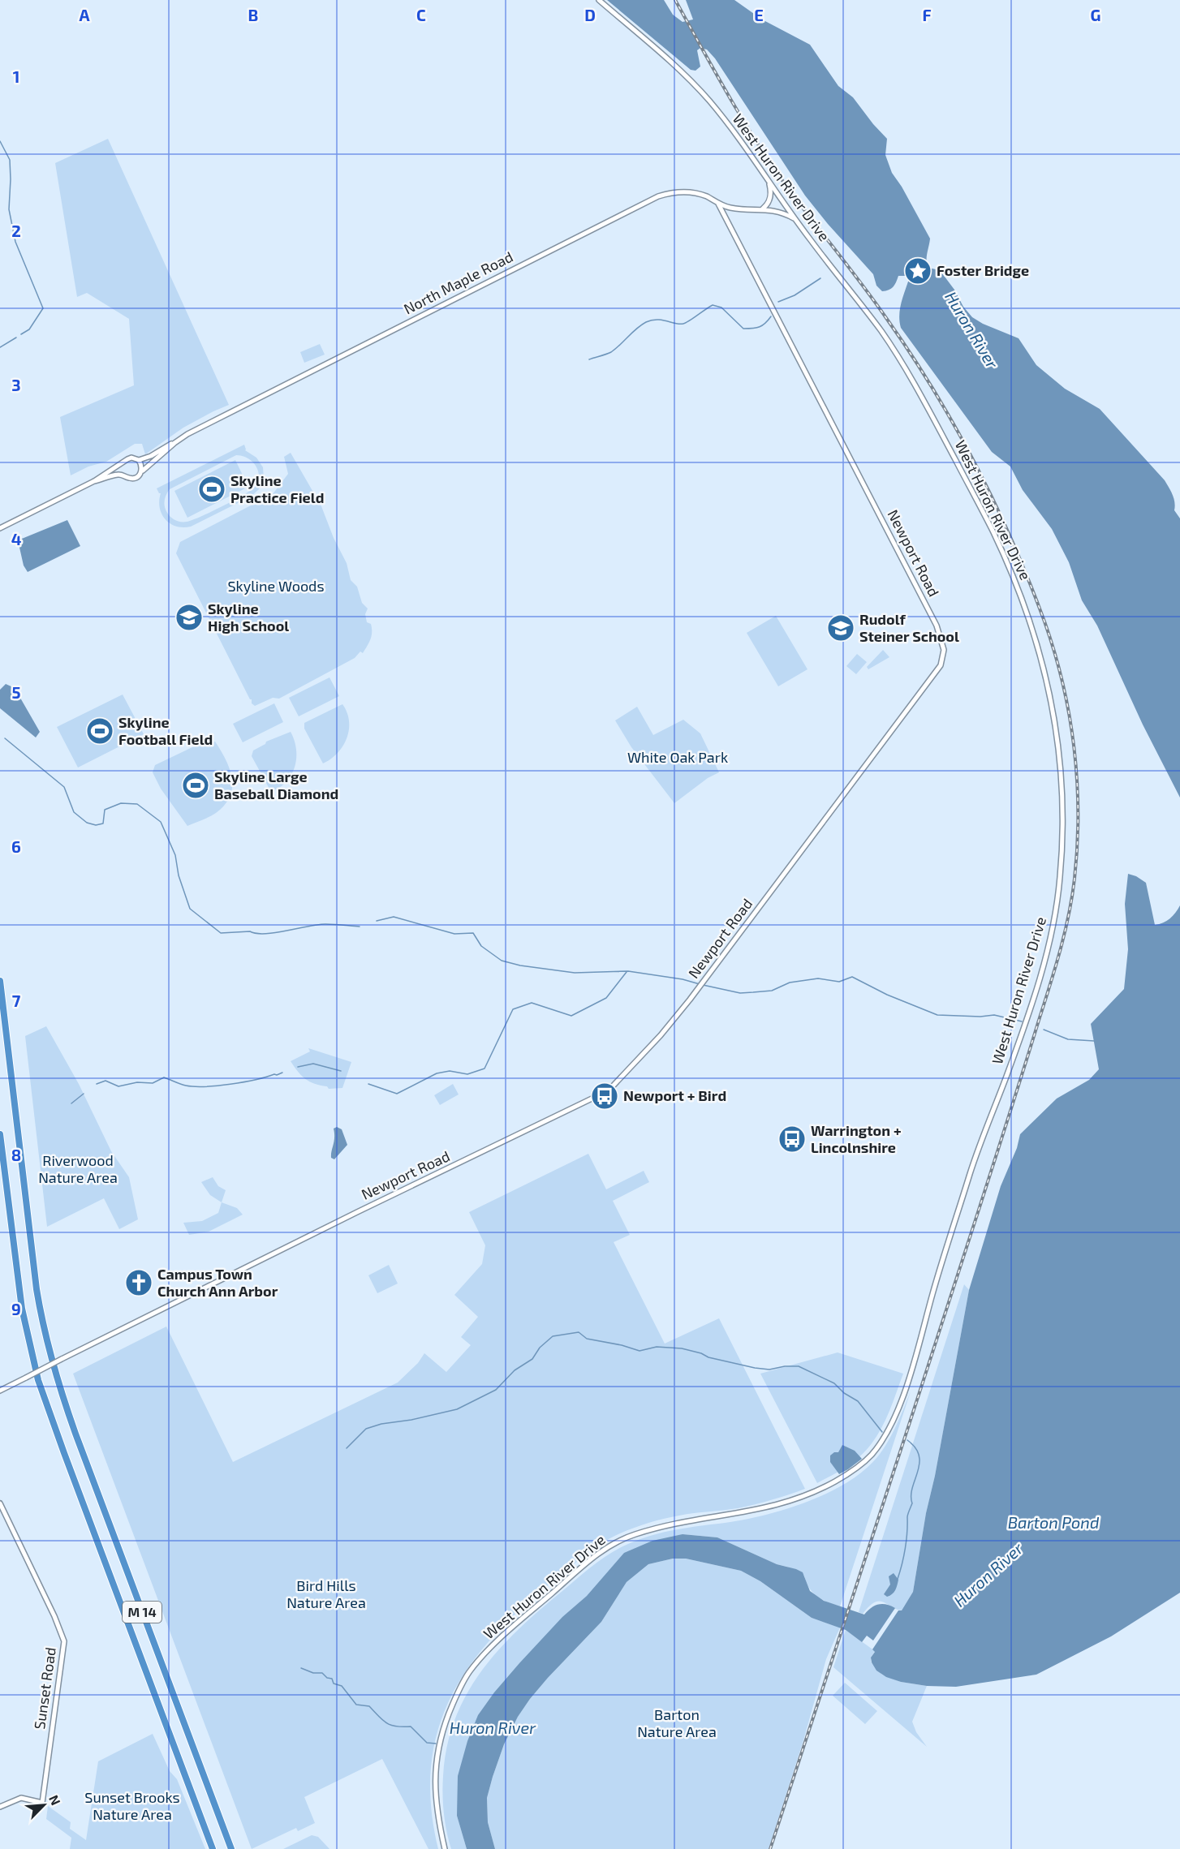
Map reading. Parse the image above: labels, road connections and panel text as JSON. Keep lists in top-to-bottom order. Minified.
{"streets":{"highway":["M 14"],"street":["West Huron River Drive","North Maple Road","Newport Road","Sunset Road"]},"crossings":[["West Huron River Drive","North Maple Road"],["North Maple Road","Newport Road"]],"water":["Huron River","Barton Pond"],"parks":["Skyline Woods","White Oak Park","Riverwood Nature Area","Bird Hills Nature Area","Barton Nature Area","Sunset Brooks Nature Area"],"places":{"place":["Foster Bridge"],"sports":["Skyline Practice Field","Skyline Football Field","Skyline Large Baseball Diamond"],"school or university":["Skyline High School","Rudolf Steiner School"],"bus stop":["Newport + Bird","Warrington + Lincolnshire"],"church":["Campus Town Church Ann Arbor"]},"north":"top right","grid":{"columns":["A","B","C","D","E","F","G"],"rows":["1","2","3","4","5","6","7","8","9"]}}
